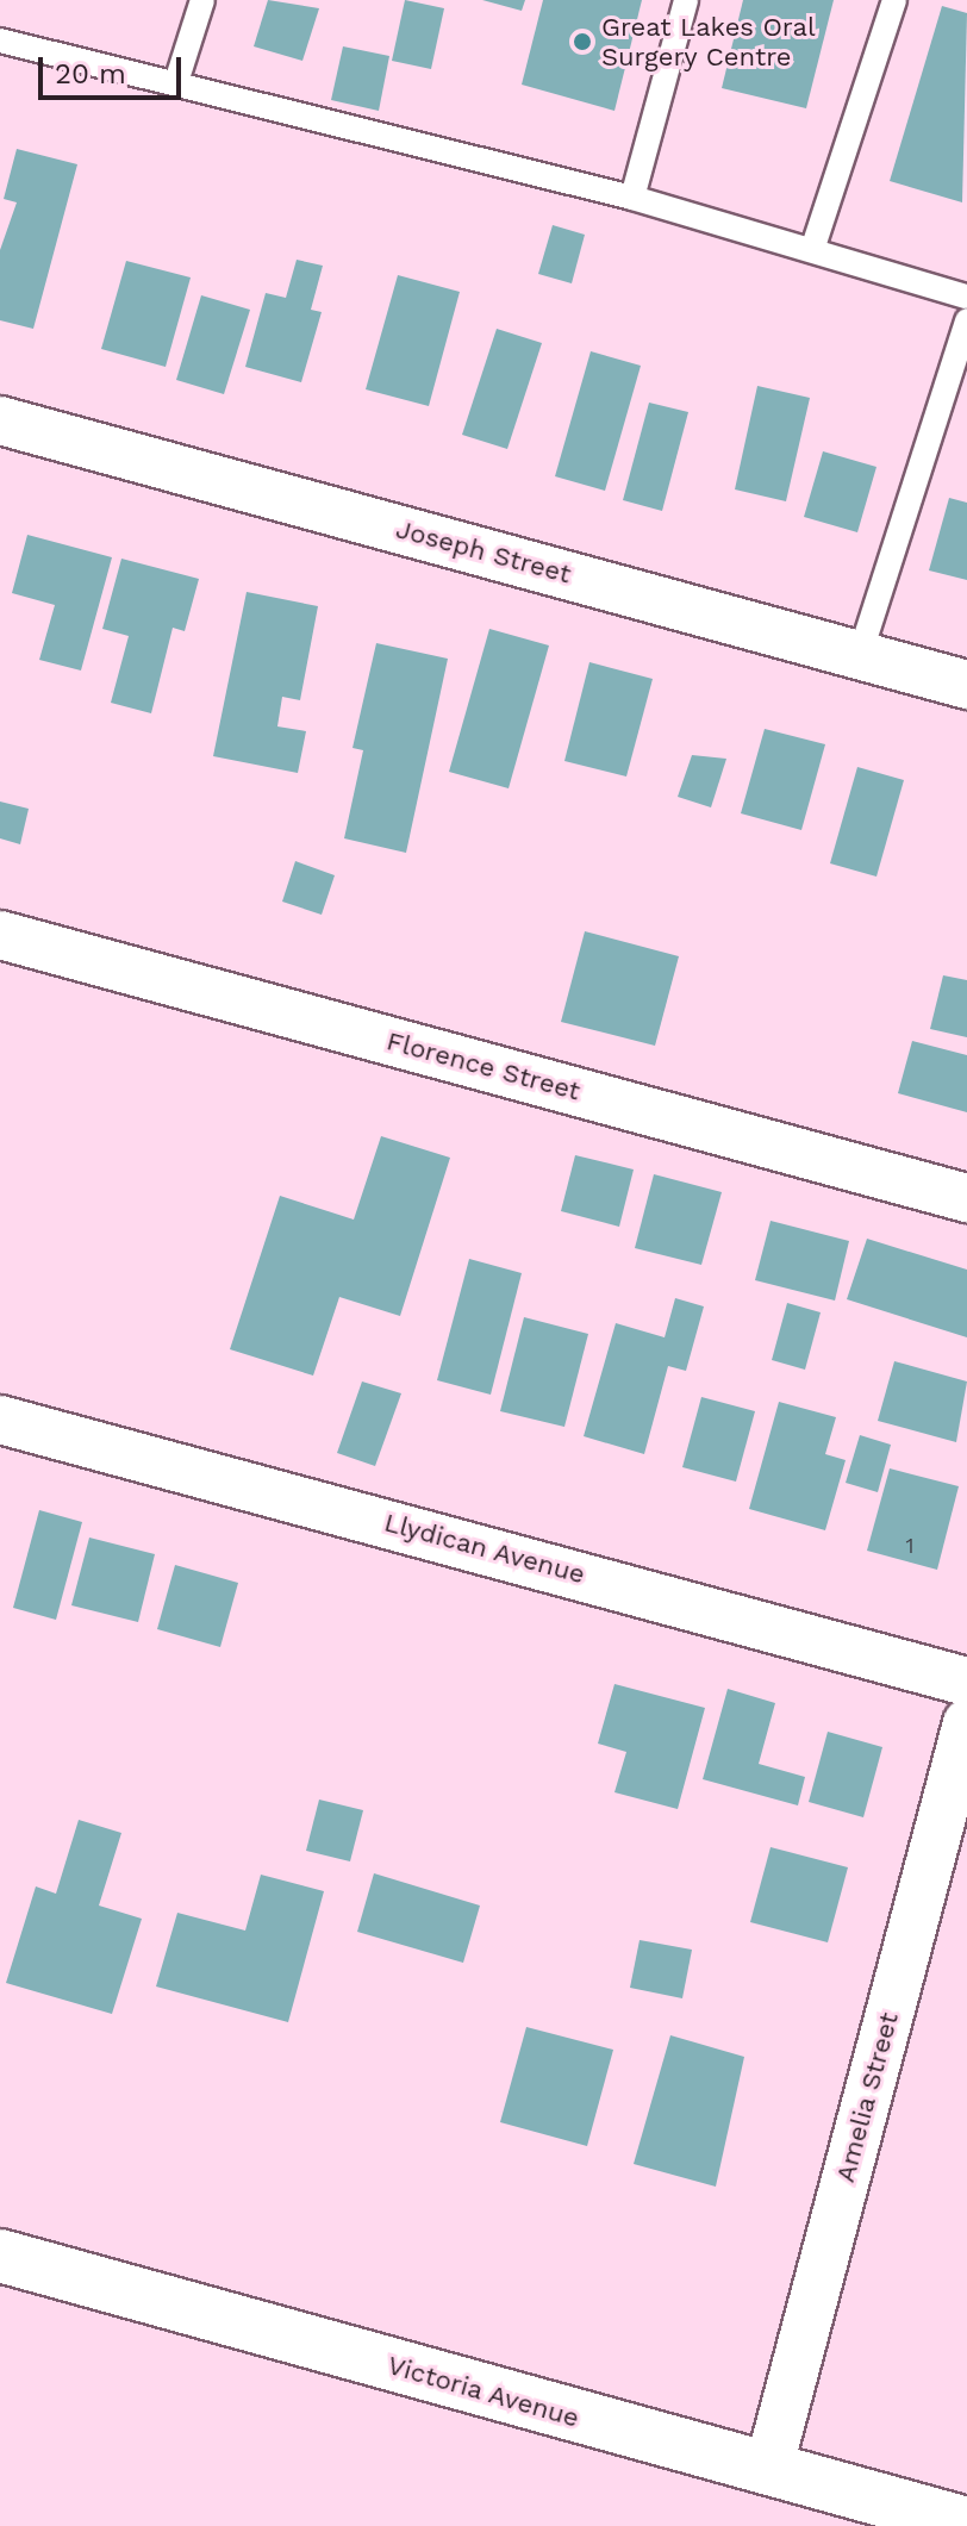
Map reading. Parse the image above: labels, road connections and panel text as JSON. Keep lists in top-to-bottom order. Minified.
{"streets":{"street":["Joseph Street","Florence Street","Llydican Avenue","Amelia Street","Victoria Avenue"]},"crossings":[["Amelia Street","Victoria Avenue"]],"places":["Great Lakes Oral Surgery Centre"],"house_numbers":["1"],"scale_bar":"20 m"}
